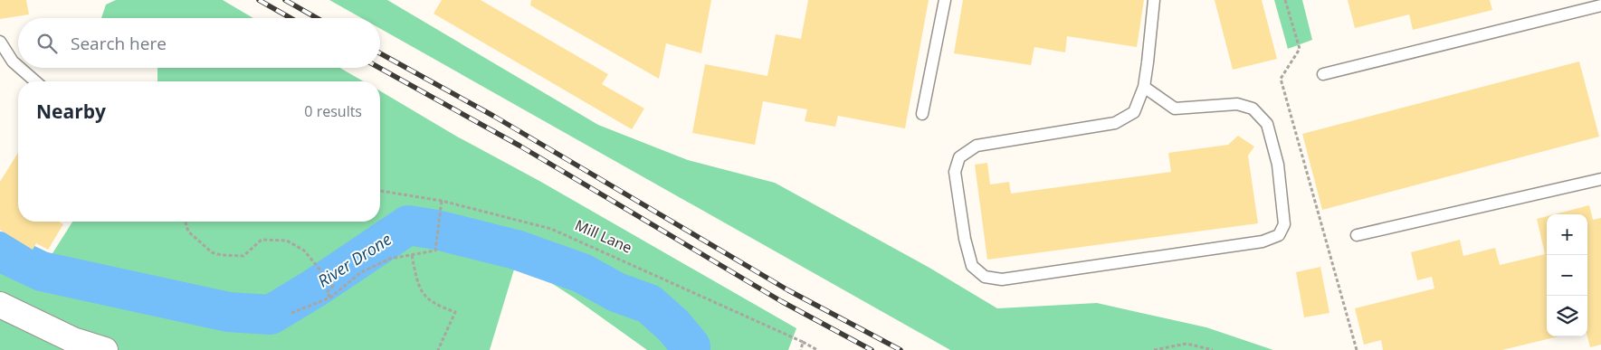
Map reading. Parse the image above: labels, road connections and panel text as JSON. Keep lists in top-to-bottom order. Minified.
{"streets":{"path":["Mill Lane"]},"water":["River Drone"],"page":{"search":"Search here","heading":["Nearby","0 results"],"map_buttons":["+","−"]}}
